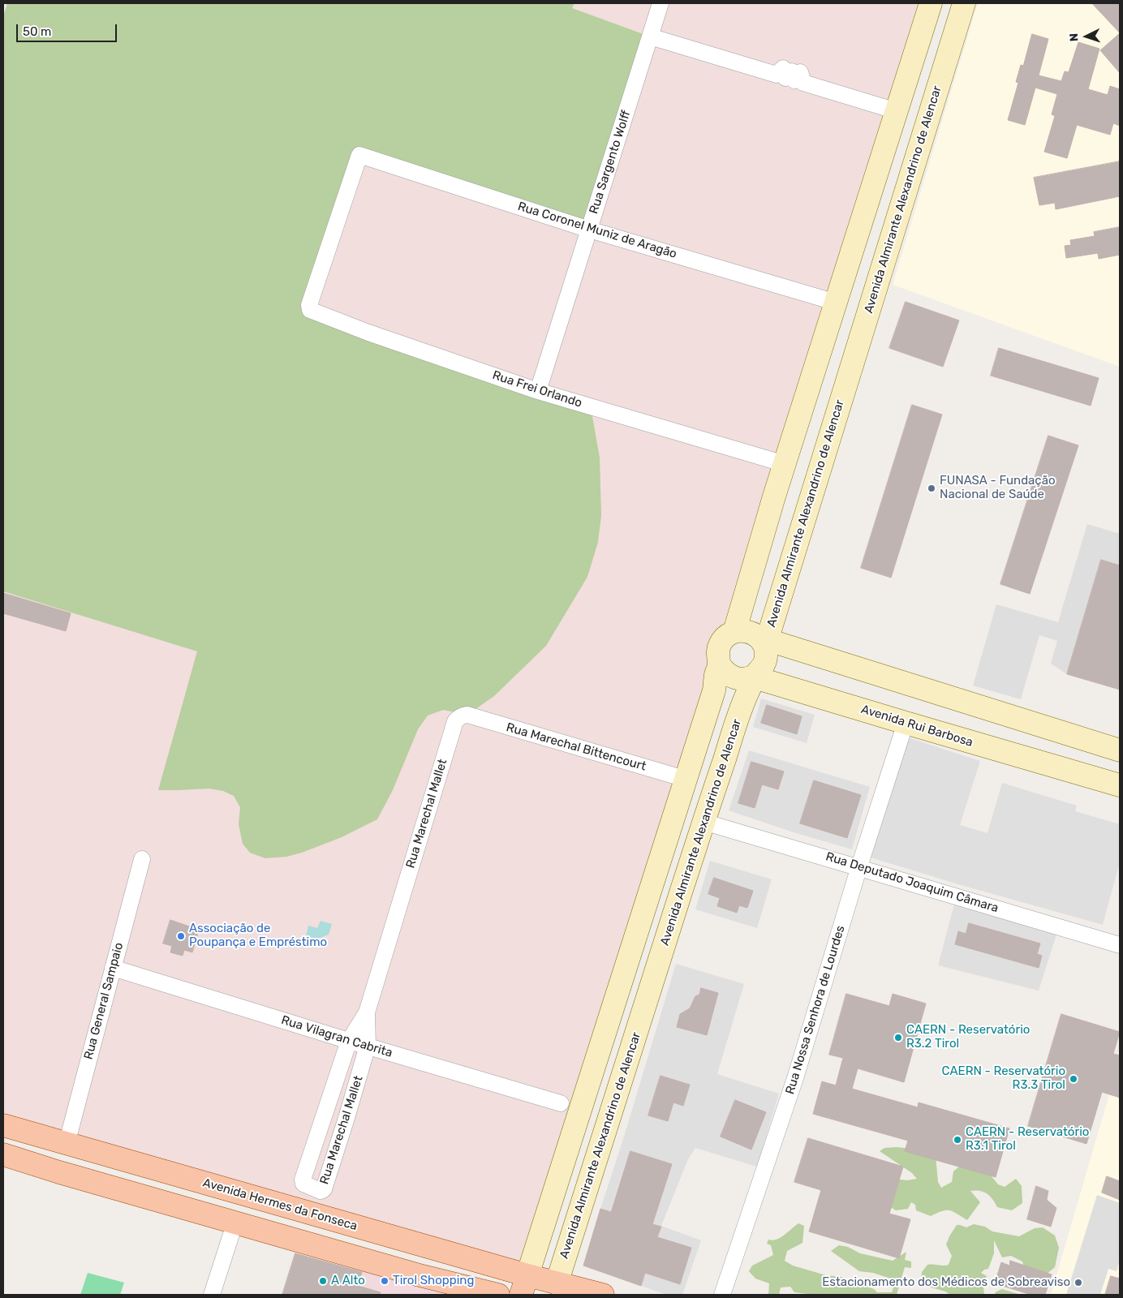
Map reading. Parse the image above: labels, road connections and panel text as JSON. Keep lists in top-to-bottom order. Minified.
{"streets":{"main road":["Avenida Almirante Alexandrino de Alencar","Avenida Rui Barbosa","Avenida Hermes da Fonseca"],"street":["Rua Sargento Wolff","Rua Coronel Muniz de Aragão","Rua Frei Orlando","Rua Marechal Bittencourt","Rua Marechal Mallet","Rua Deputado Joaquim Câmara","Rua General Sampaio","Rua Nossa Senhora de Lourdes","Rua Vilagran Cabrita"]},"crossings":[["Rua Sargento Wolff","Rua Coronel Muniz de Aragão"],["Rua Sargento Wolff","Rua Frei Orlando"],["Avenida Almirante Alexandrino de Alencar","Avenida Rui Barbosa"],["Avenida Almirante Alexandrino de Alencar","Rua Deputado Joaquim Câmara"],["Avenida Almirante Alexandrino de Alencar","Avenida Hermes da Fonseca"],["Rua Coronel Muniz de Aragão","Rua Frei Orlando"],["Avenida Rui Barbosa","Rua Nossa Senhora de Lourdes"],["Rua Marechal Bittencourt","Rua Marechal Mallet"],["Rua Marechal Mallet","Rua Vilagran Cabrita"],["Rua Deputado Joaquim Câmara","Rua Nossa Senhora de Lourdes"],["Rua General Sampaio","Rua Vilagran Cabrita"],["Rua General Sampaio","Avenida Hermes da Fonseca"]],"places":["FUNASA - Fundação Nacional de Saúde","Associação de Poupança e Empréstimo","CAERN - Reservatório R3.2 Tirol","CAERN - Reservatório R3.3 Tirol","CAERN - Reservatório R3.1 Tirol","A Alto","Tirol Shopping","Estacionamento dos Médicos de Sobreaviso"],"scale_bar":"50 m","north":"left"}
